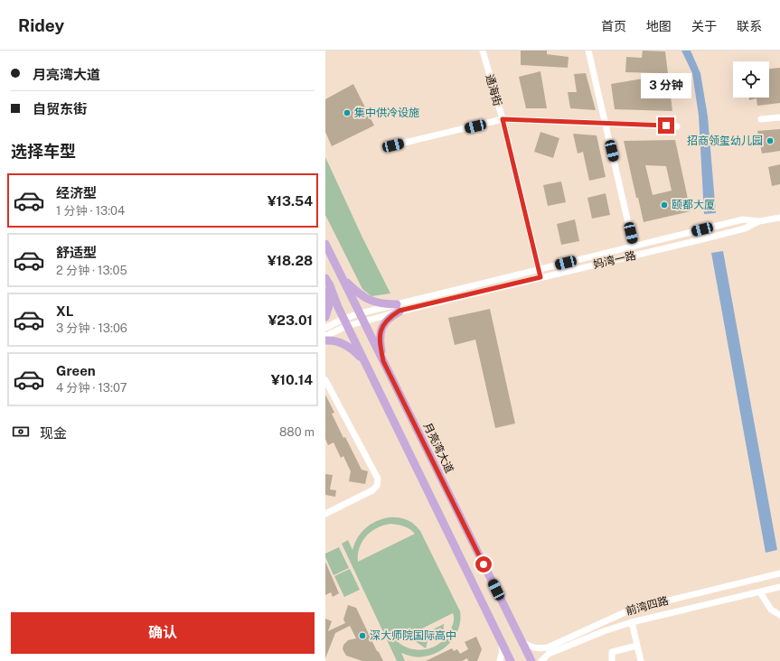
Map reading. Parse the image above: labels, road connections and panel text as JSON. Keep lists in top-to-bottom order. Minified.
{"streets":{"main road":["月亮湾大道"],"street":["通海街","妈湾一路","前湾四路"]},"crossings":[["通海街","妈湾一路"],["妈湾一路","月亮湾大道"],["月亮湾大道","前湾四路"]],"places":["集中供冷设施","招商领玺幼儿园","颐都大厦","深大师院国际高中"],"page":{"header":"Ridey","nav":["首页","地图","关于","联系"],"banner":["月亮湾大道","自贸东街"],"bubble":"3 分钟","heading":"选择车型","list":[{"name":"经济型","note":"1 分钟 · 13:04","value":"¥13.54"},{"name":"舒适型","note":"2 分钟 · 13:05","value":"¥18.28"},{"name":"XL","note":"3 分钟 · 13:06","value":"¥23.01"},{"name":"Green","note":"4 分钟 · 13:07","value":"¥10.14"}],"pay":["现金","880 m"],"buttons":"确认"}}
